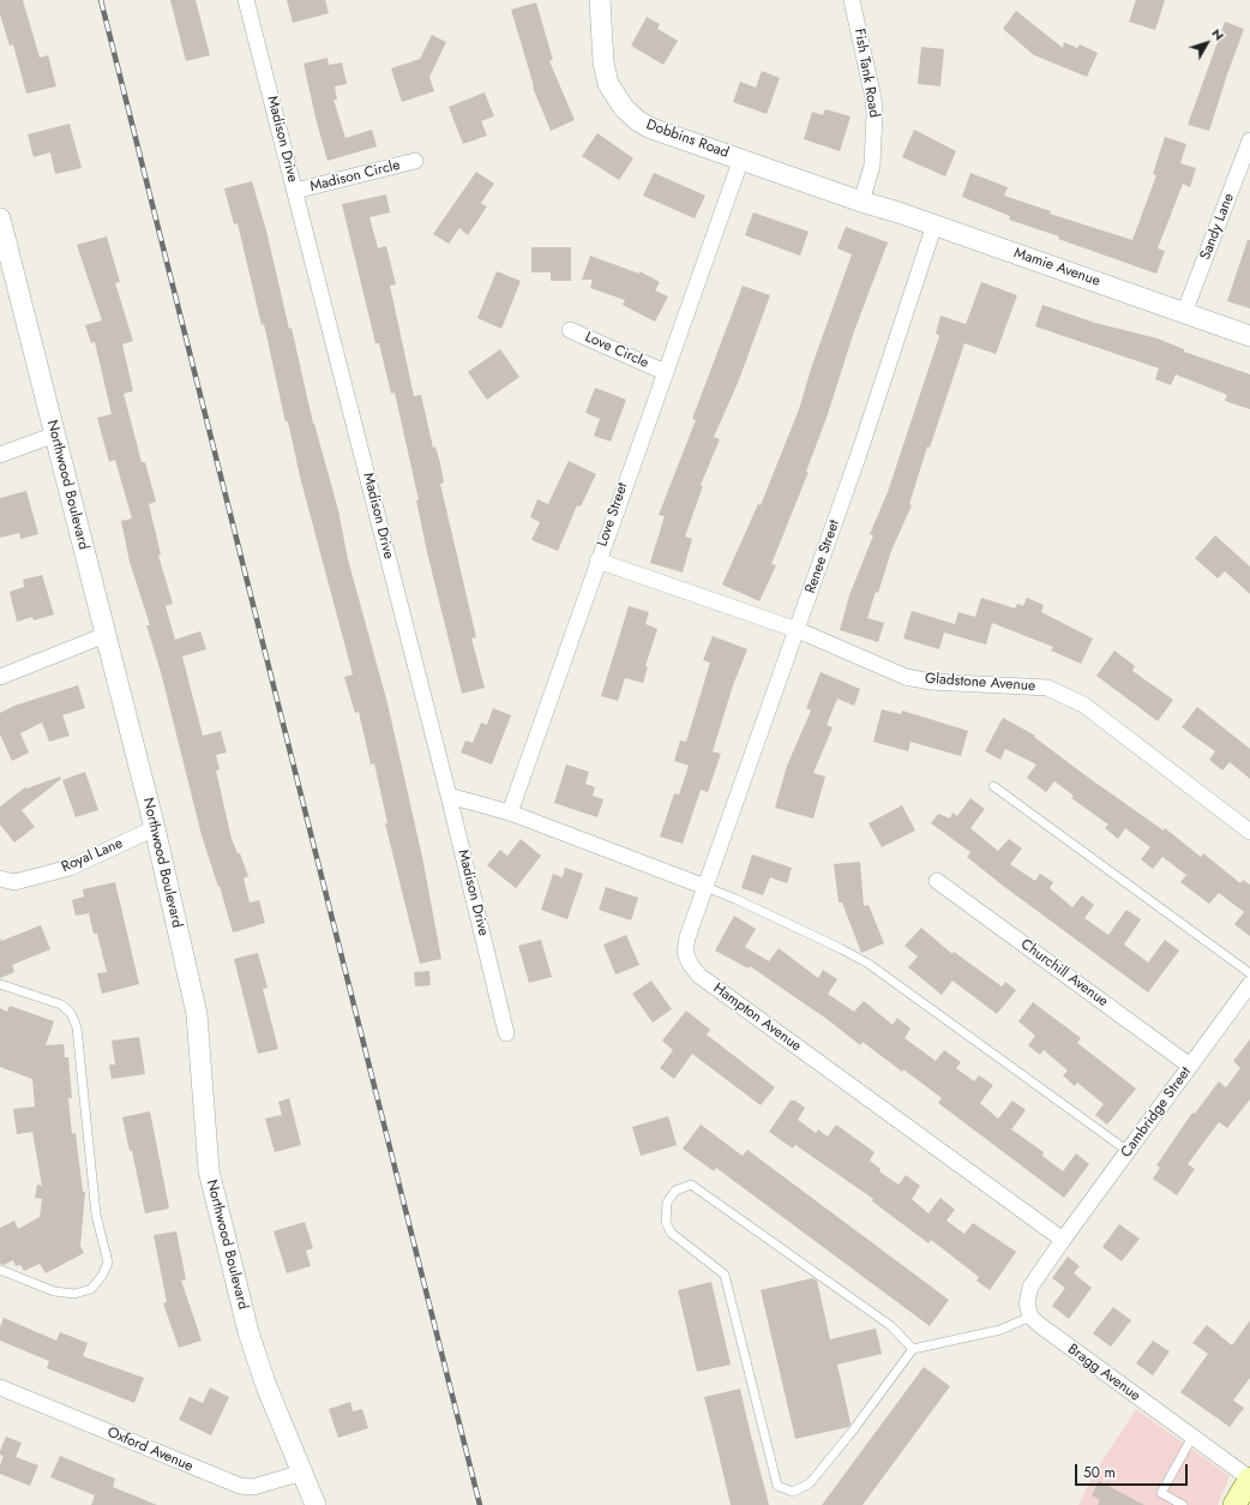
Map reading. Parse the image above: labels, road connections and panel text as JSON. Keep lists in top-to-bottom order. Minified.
{"streets":{"street":["Fish Tank Road","Madison Drive","Dobbins Road","Madison Circle","Sandy Lane","Mamie Avenue","Love Circle","Northwood Boulevard","Love Street","Renee Street","Gladstone Avenue","Royal Lane","Churchill Avenue","Hampton Avenue","Cambridge Street","Bragg Avenue","Oxford Avenue"]},"crossings":[["Fish Tank Road","Dobbins Road"],["Fish Tank Road","Mamie Avenue"],["Madison Drive","Madison Circle"],["Dobbins Road","Mamie Avenue"],["Dobbins Road","Love Street"],["Sandy Lane","Mamie Avenue"],["Mamie Avenue","Renee Street"],["Love Circle","Love Street"],["Northwood Boulevard","Royal Lane"],["Northwood Boulevard","Oxford Avenue"],["Love Street","Gladstone Avenue"],["Renee Street","Gladstone Avenue"],["Renee Street","Hampton Avenue"],["Churchill Avenue","Cambridge Street"],["Hampton Avenue","Cambridge Street"]],"scale_bar":"50 m","north":"top right"}
